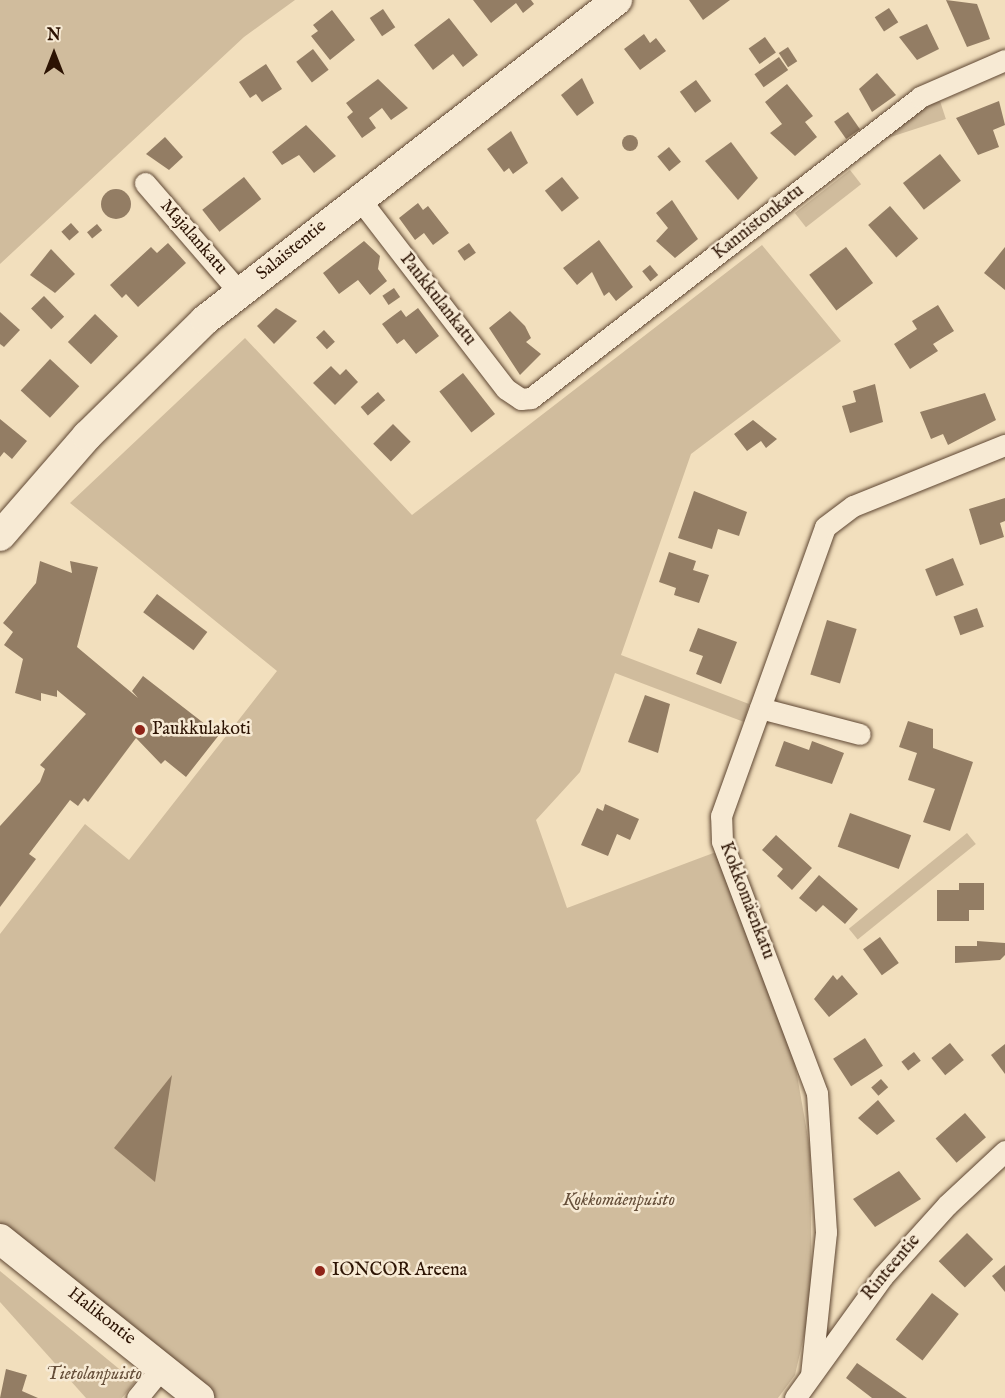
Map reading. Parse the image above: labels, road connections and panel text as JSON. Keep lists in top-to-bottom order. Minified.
{"streets":{"street":["Kannistonkatu","Majalankatu","Salaistentie","Paukkulankatu","Kokkomäenkatu","Rinteentie","Halikontie"]},"crossings":[["Kannistonkatu","Paukkulankatu"],["Majalankatu","Salaistentie"],["Salaistentie","Paukkulankatu"],["Kokkomäenkatu","Rinteentie"]],"parks":["Kokkomäenpuisto","Tietolanpuisto"],"places":["Paukkulakoti","IONCOR Areena"],"north":"top"}
